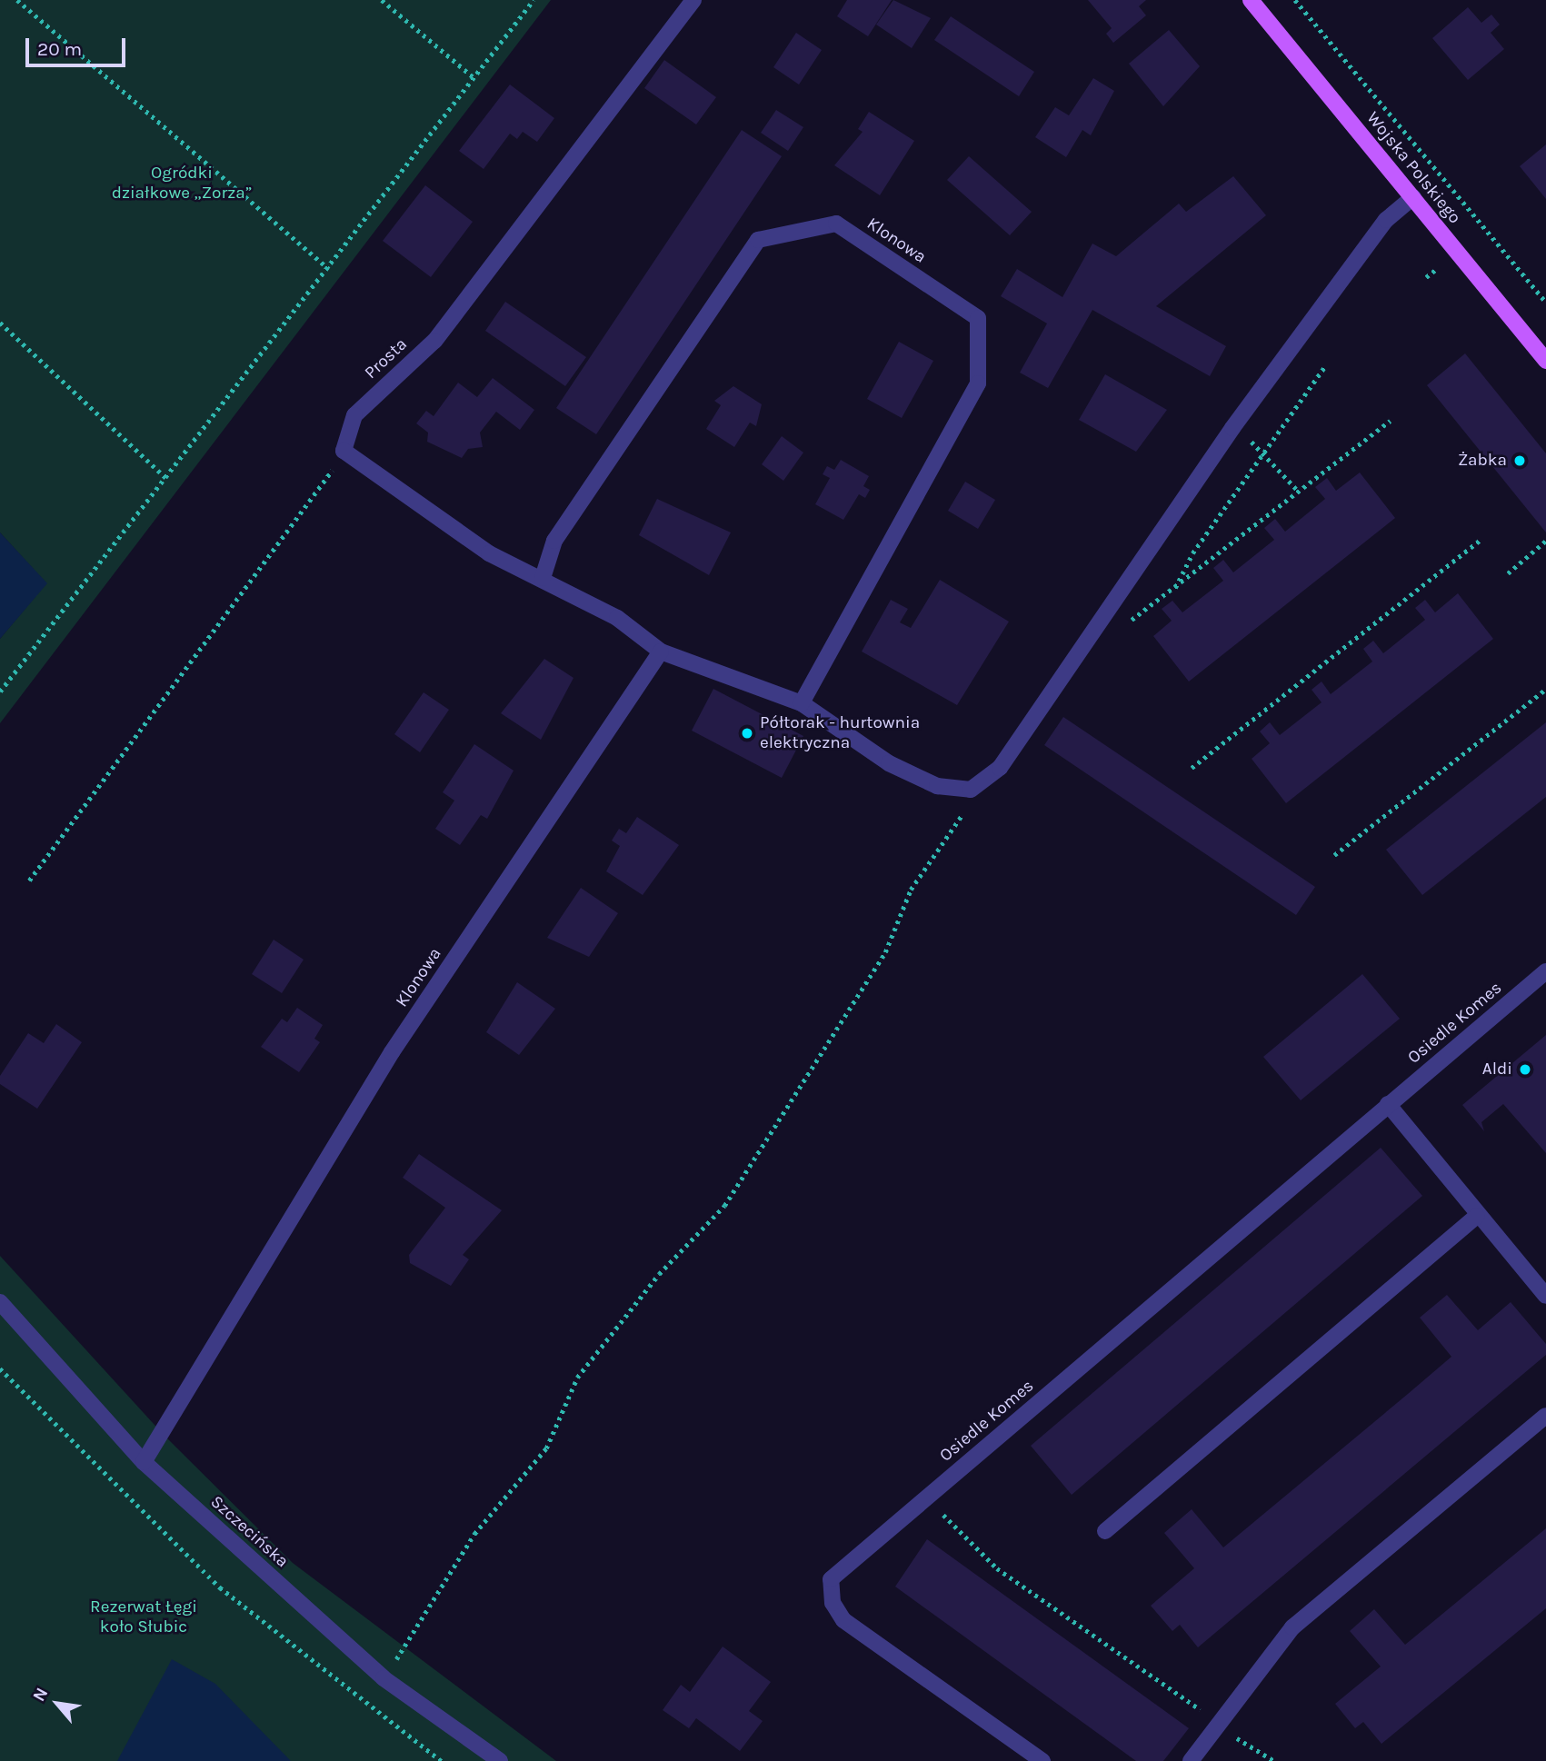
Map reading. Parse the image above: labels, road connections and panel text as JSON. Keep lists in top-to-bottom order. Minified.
{"streets":{"main road":["Wojska Polskiego"],"street":["Klonowa","Prosta","Osiedle Komes","Szczecińska"]},"crossings":[["Klonowa","Szczecińska"]],"parks":["Ogródki działkowe „Zorza”","Rezerwat Łęgi koło Słubic"],"places":["Żabka","Półtorak - hurtownia elektryczna","Aldi"],"scale_bar":"20 m","north":"top left"}
